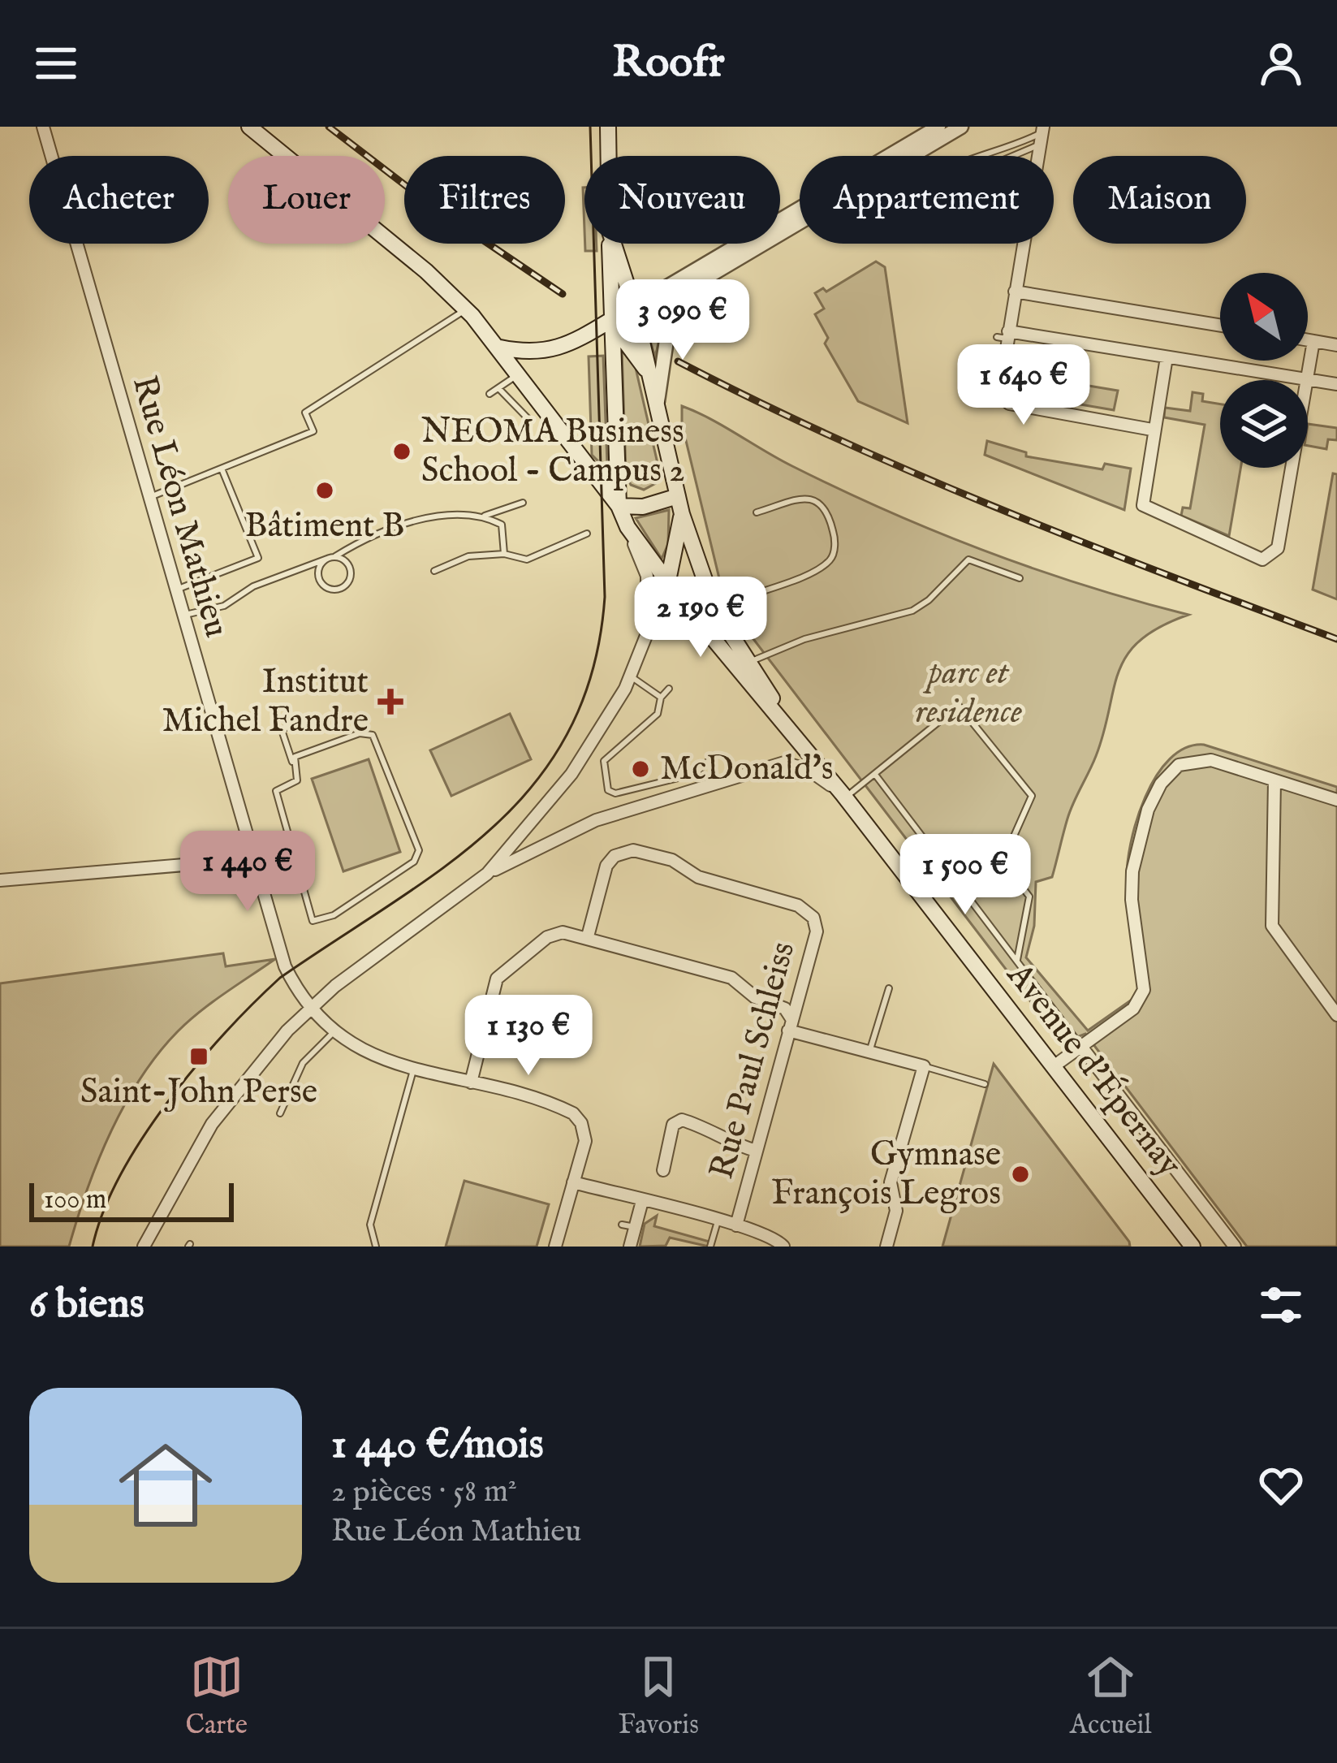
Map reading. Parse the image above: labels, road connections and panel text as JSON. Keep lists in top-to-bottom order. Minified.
{"streets":{"main road":["Avenue d'Épernay"],"street":["Rue Léon Mathieu","Rue Paul Schleiss"]},"parks":["parc et residence"],"places":{"other":["NEOMA Business School - Campus 2","Bâtiment B","McDonald's","Gymnase François Legros"],"health":["Institut Michel Fandre"],"transit":["Saint-John Perse"]},"scale_bar":"100 m","north":"top left","page":{"header":"Roofr","chip":["Acheter","Louer","Filtres","Nouveau","Appartement","Maison"],"price":["3 090 €","1 640 €","2 190 €","1 440 €","1 500 €","1 130 €"],"scale":"100 m","heading":"6 biens","list":[{"name":"1 440 €/mois","note":"2 pièces · 58 m² · Rue Léon Mathieu"}],"tabs":["Carte","Favoris","Accueil"]}}
